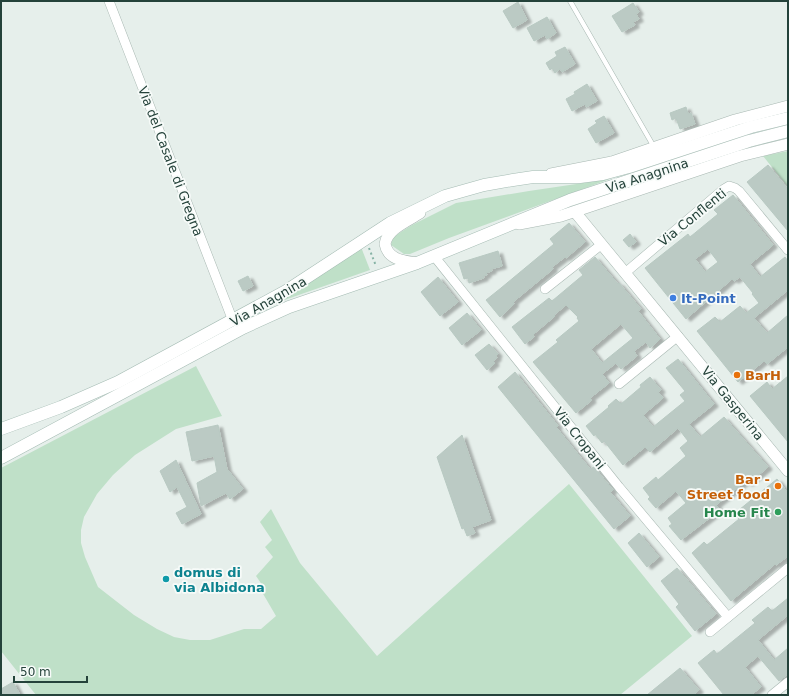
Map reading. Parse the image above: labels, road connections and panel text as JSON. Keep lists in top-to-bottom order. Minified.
{"streets":{"main road":["Via Anagnina"],"street":["Via del Casale di Gregna","Via Conflenti","Via Gasperina","Via Cropani"]},"crossings":[["Via del Casale di Gregna","Via Anagnina"],["Via Anagnina","Via Gasperina"],["Via Anagnina","Via Cropani"],["Via Conflenti","Via Gasperina"]],"places":["It-Point","BarH","Bar - Street food","Home Fit","domus di via Albidona"],"scale_bar":"50 m"}
